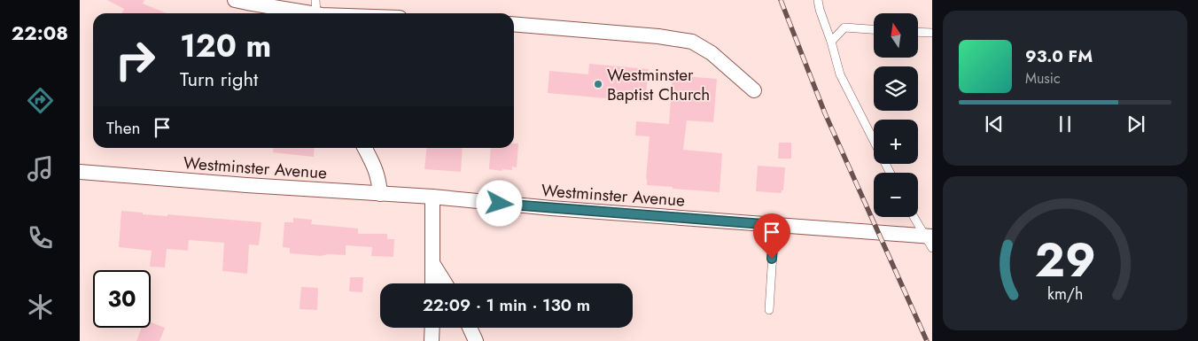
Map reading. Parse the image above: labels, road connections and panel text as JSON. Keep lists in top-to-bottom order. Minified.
{"streets":{"street":["Westminster Avenue"]},"places":["Westminster Baptist Church"],"north":"top","page":{"tabs":"22:08","map_buttons":["+","−"],"turn":["120 m","Turn right"],"song":["93.0 FM","Music"],"then":"Then","limit":"30","trip":"22:09 · 1 min · 130 m","gauge":["29","km/h"]}}
